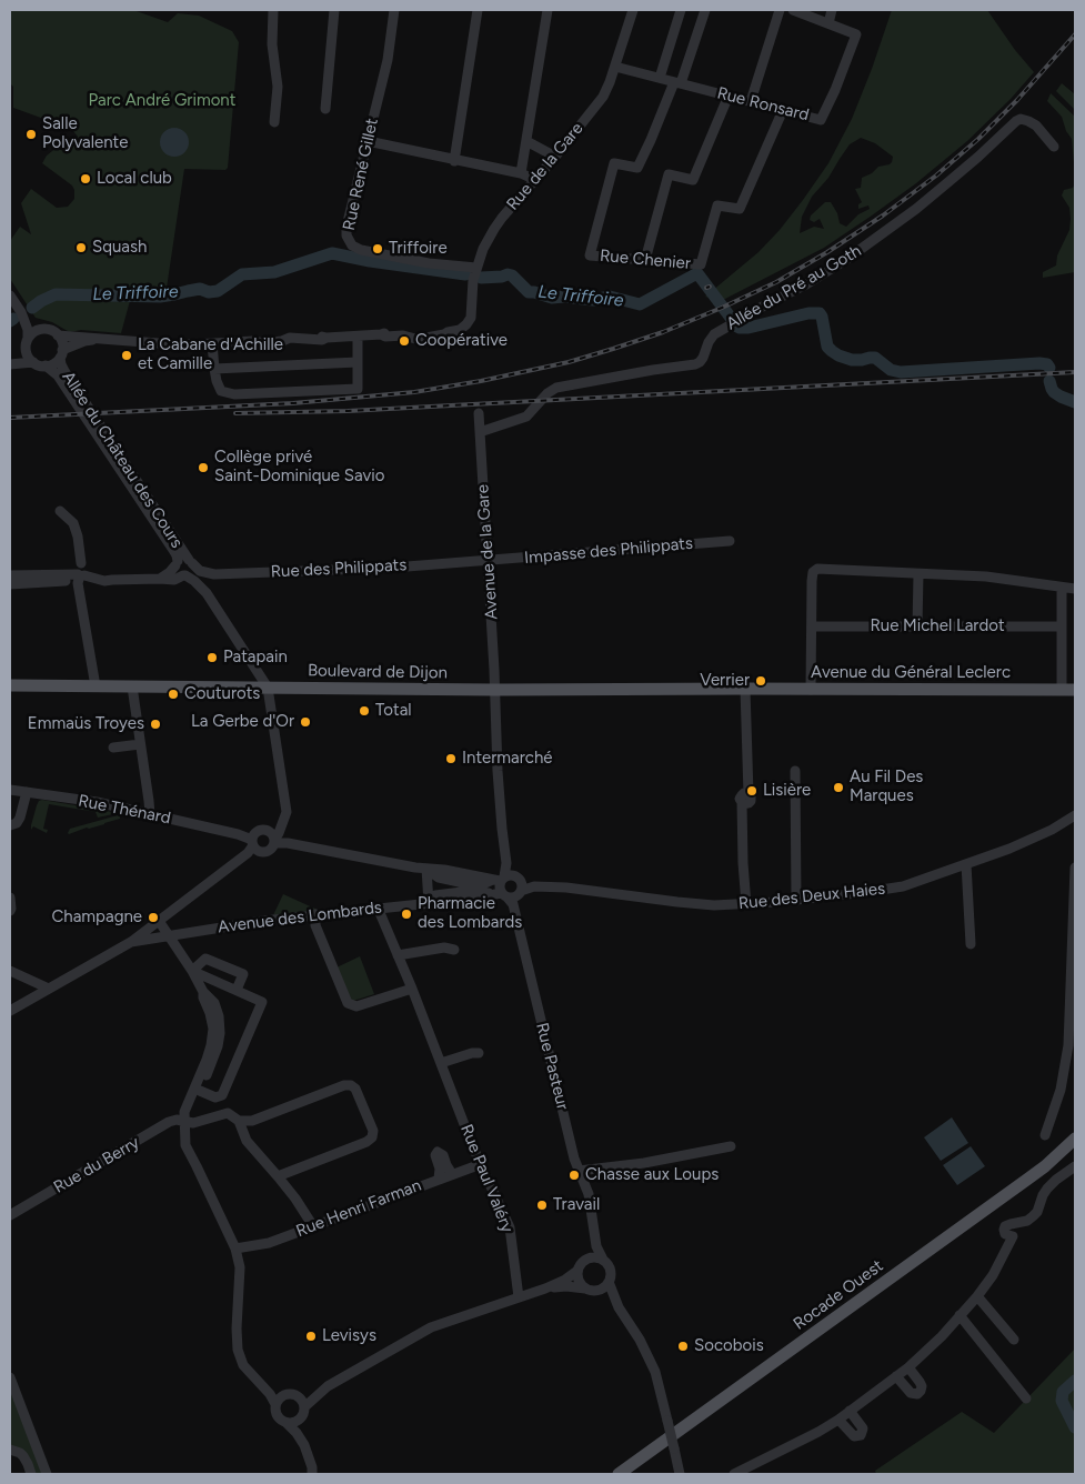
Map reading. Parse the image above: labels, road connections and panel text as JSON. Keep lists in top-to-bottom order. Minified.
{"streets":{"main road":["Boulevard de Dijon","Avenue du Général Leclerc","Rocade Ouest"],"street":["Rue Ronsard","Rue de la Gare","Rue René Gillet","Rue Chenier","Allée du Pré au Goth","Allée du Château des Cours","Impasse des Philippats","Avenue de la Gare","Rue des Philippats","Rue Michel Lardot","Rue Thénard","Rue des Deux Haies","Avenue des Lombards","Rue Pasteur","Rue du Berry","Rue Paul Valéry","Rue Henri Farman"]},"crossings":[["Rue Ronsard","Rue de la Gare"],["Rue Ronsard","Rue Chenier"],["Rue de la Gare","Rue René Gillet"],["Allée du Pré au Goth","Avenue de la Gare"],["Allée du Château des Cours","Rue des Philippats"],["Allée du Château des Cours","Boulevard de Dijon"],["Impasse des Philippats","Avenue de la Gare"],["Impasse des Philippats","Rue des Philippats"],["Avenue de la Gare","Rue des Philippats"],["Avenue de la Gare","Boulevard de Dijon"],["Avenue de la Gare","Rue Pasteur"],["Boulevard de Dijon","Avenue du Général Leclerc"],["Rue Thénard","Avenue des Lombards"],["Rue des Deux Haies","Avenue des Lombards"],["Rue des Deux Haies","Rue Pasteur"],["Avenue des Lombards","Rue Pasteur"],["Avenue des Lombards","Rue Paul Valéry"],["Rue Paul Valéry","Rue Henri Farman"]],"water":["Le Triffoire"],"parks":["Parc André Grimont"],"places":["Salle Polyvalente","Local club","Squash","Triffoire","Coopérative","La Cabane d'Achille et Camille","Collège privé Saint-Dominique Savio","Patapain","Verrier","Couturots","Total","La Gerbe d'Or","Emmaüs Troyes","Intermarché","Au Fil Des Marques","Lisière","Pharmacie des Lombards","Champagne","Chasse aux Loups","Travail","Levisys","Socobois"]}
